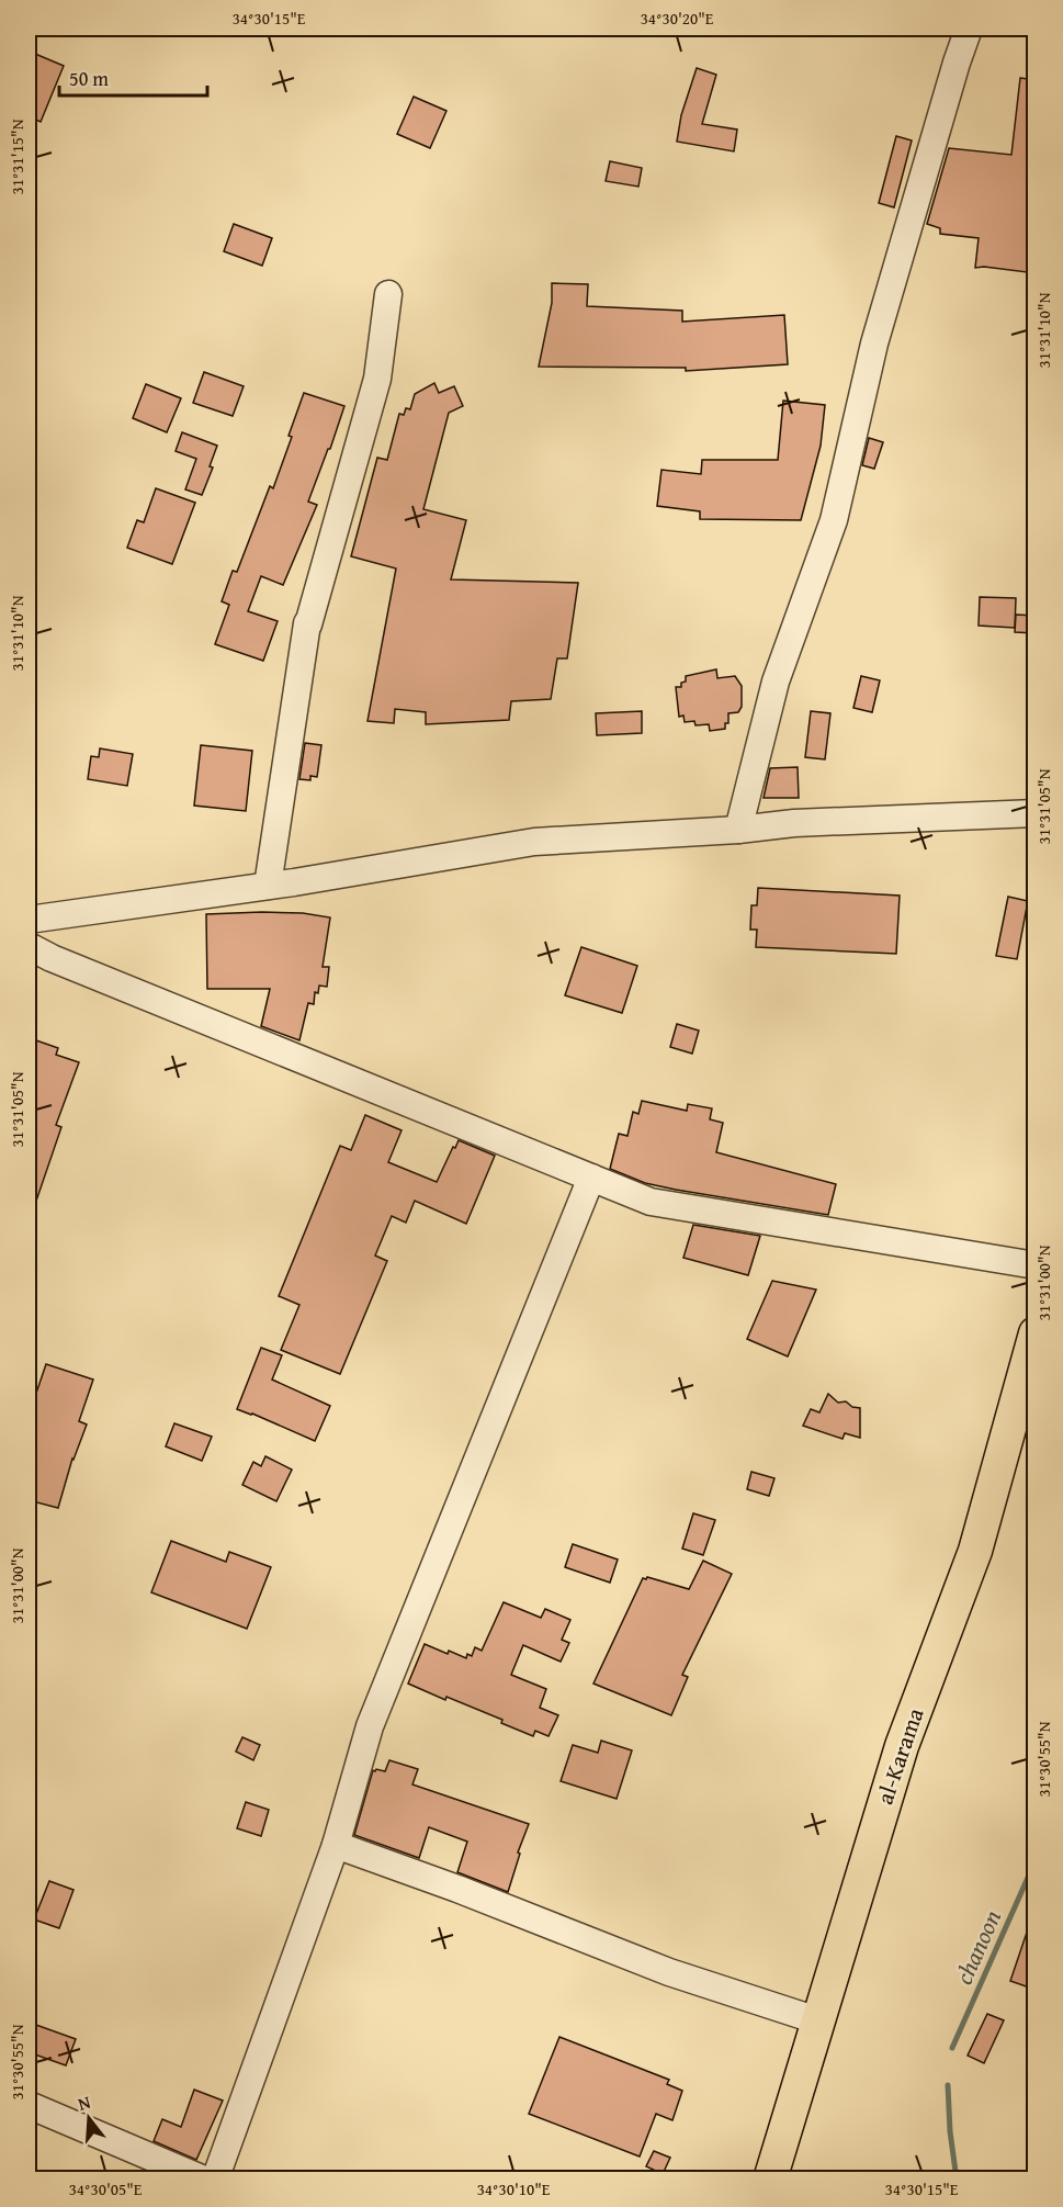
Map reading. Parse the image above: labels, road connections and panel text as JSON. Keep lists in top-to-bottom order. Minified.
{"streets":{"main road":["al-Karama"]},"water":["chanoon"],"scale_bar":"50 m","north":"top","coordinates":["34°30'15\"E","34°30'20\"E","31°31'15\"N","31°31'10\"N","31°31'05\"N","31°31'00\"N","31°30'55\"N","34°30'05\"E","34°30'10\"E"]}
